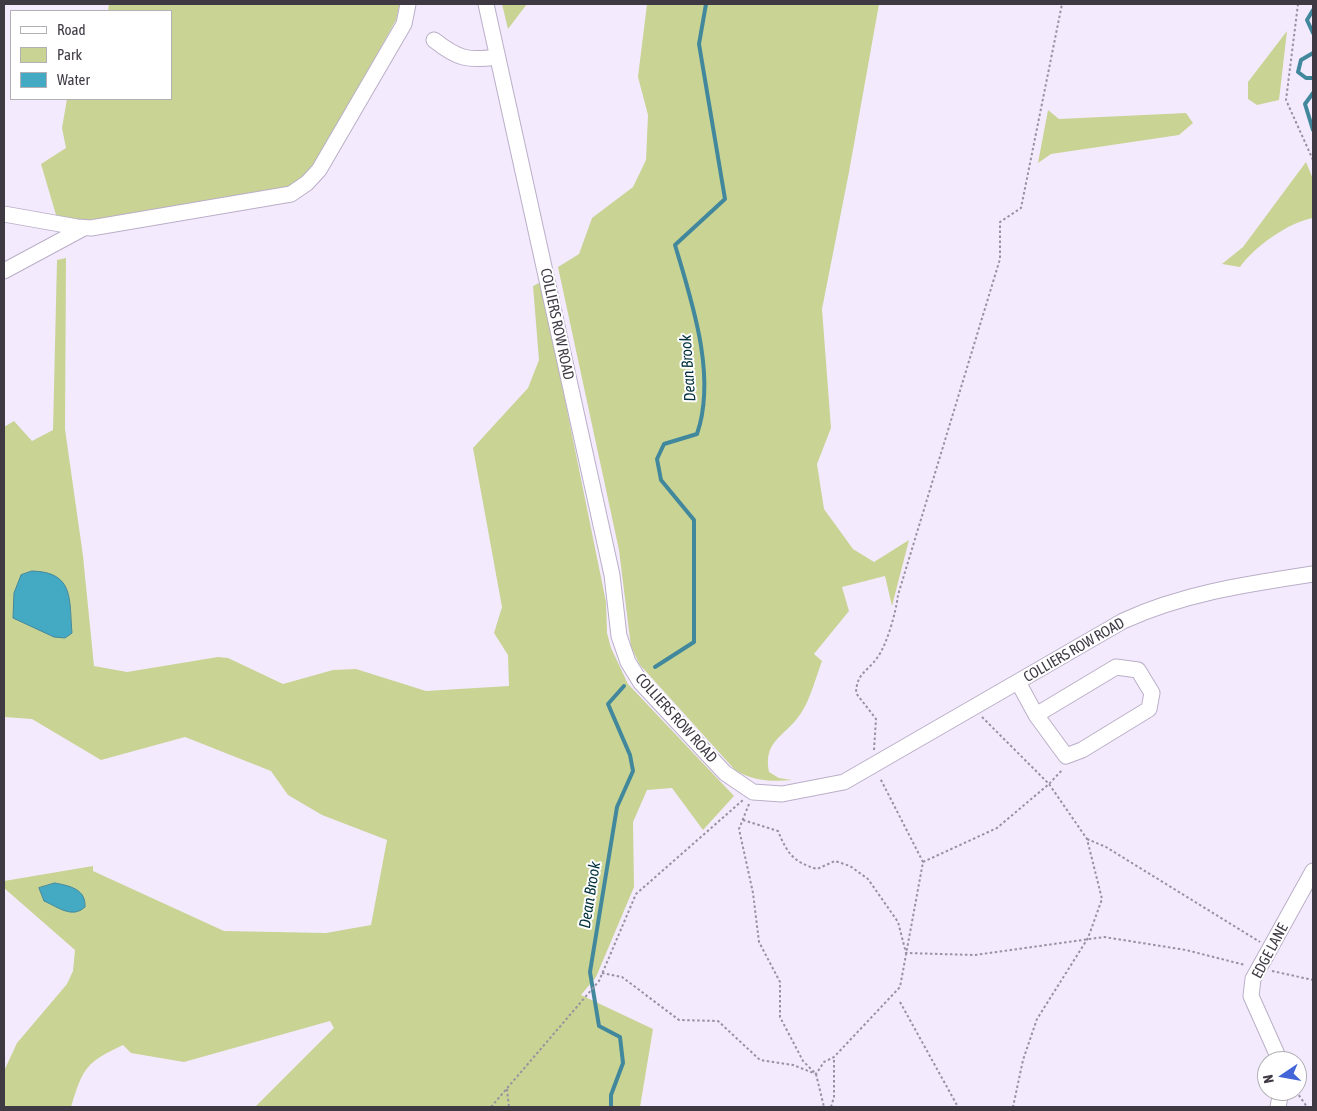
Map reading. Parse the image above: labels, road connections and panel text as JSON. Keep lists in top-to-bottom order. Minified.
{"streets":{"street":["COLLIERS ROW ROAD","EDGE LANE"]},"water":["Dean Brook"],"legend":["Road","Park","Water"],"north":"left"}
